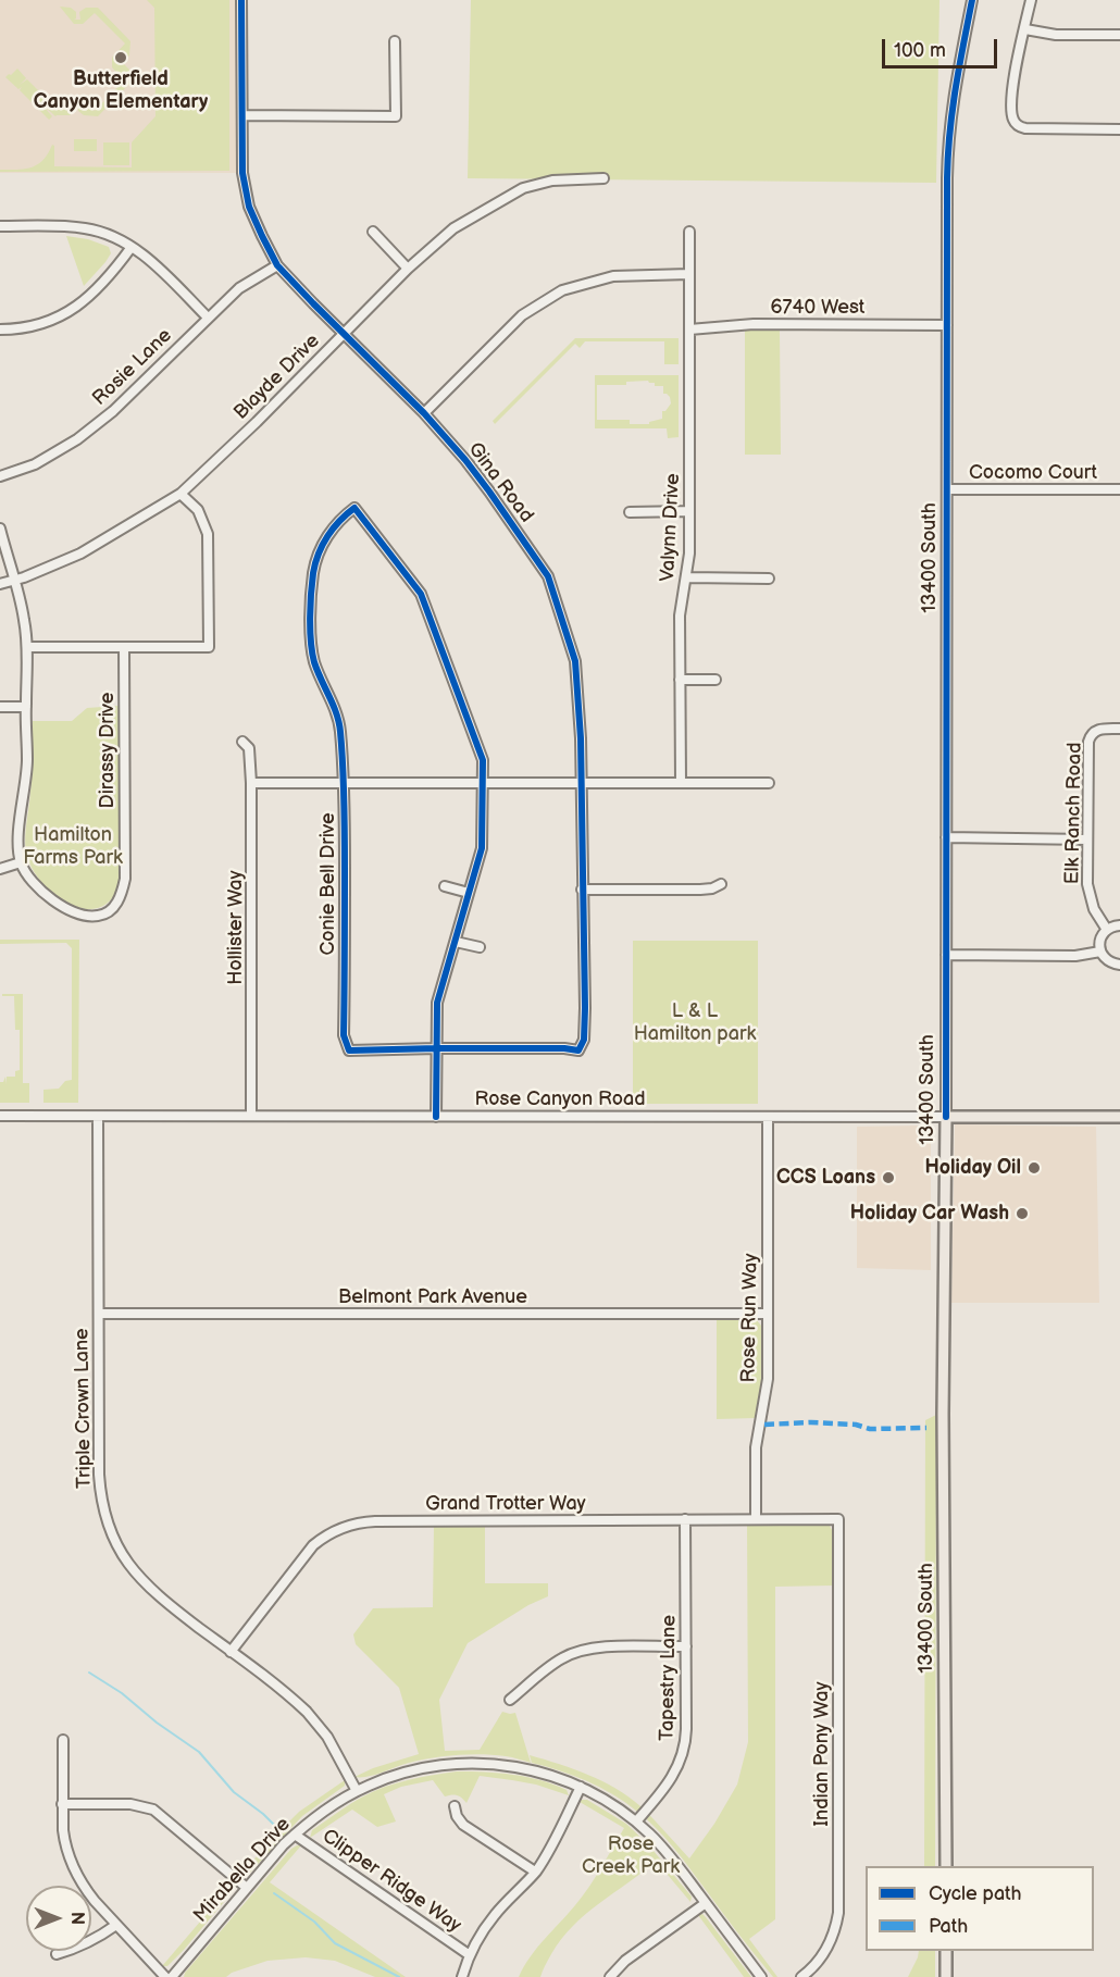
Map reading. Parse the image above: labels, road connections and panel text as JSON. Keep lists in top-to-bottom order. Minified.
{"streets":{"main road":["13400 South","Rose Canyon Road"],"street":["6740 West","Rosie Lane","Blayde Drive","Cocomo Court","Gina Road","Valynn Drive","Dirassy Drive","Elk Ranch Road","Conie Bell Drive","Hollister Way","Belmont Park Avenue","Rose Run Way","Triple Crown Lane","Grand Trotter Way","Tapestry Lane","Indian Pony Way","Mirabella Drive","Clipper Ridge Way"]},"crossings":[["6740 West","Valynn Drive"],["6740 West","13400 South"],["Rosie Lane","Gina Road"],["Blayde Drive","Gina Road"],["Cocomo Court","13400 South"],["Gina Road","Conie Bell Drive"],["13400 South","Rose Canyon Road"],["Hollister Way","Rose Canyon Road"],["Rose Canyon Road","Rose Run Way"],["Rose Canyon Road","Triple Crown Lane"],["Belmont Park Avenue","Rose Run Way"],["Belmont Park Avenue","Triple Crown Lane"],["Rose Run Way","Grand Trotter Way"],["Triple Crown Lane","Grand Trotter Way"],["Triple Crown Lane","Mirabella Drive"],["Grand Trotter Way","Tapestry Lane"],["Grand Trotter Way","Indian Pony Way"],["Tapestry Lane","Mirabella Drive"],["Mirabella Drive","Clipper Ridge Way"]],"parks":["Hamilton Farms Park","L & L Hamilton park","Rose Creek Park"],"places":["Butterfield Canyon Elementary","Holiday Oil","CCS Loans","Holiday Car Wash"],"legend":["Cycle path","Path"],"scale_bar":"100 m","north":"right"}
